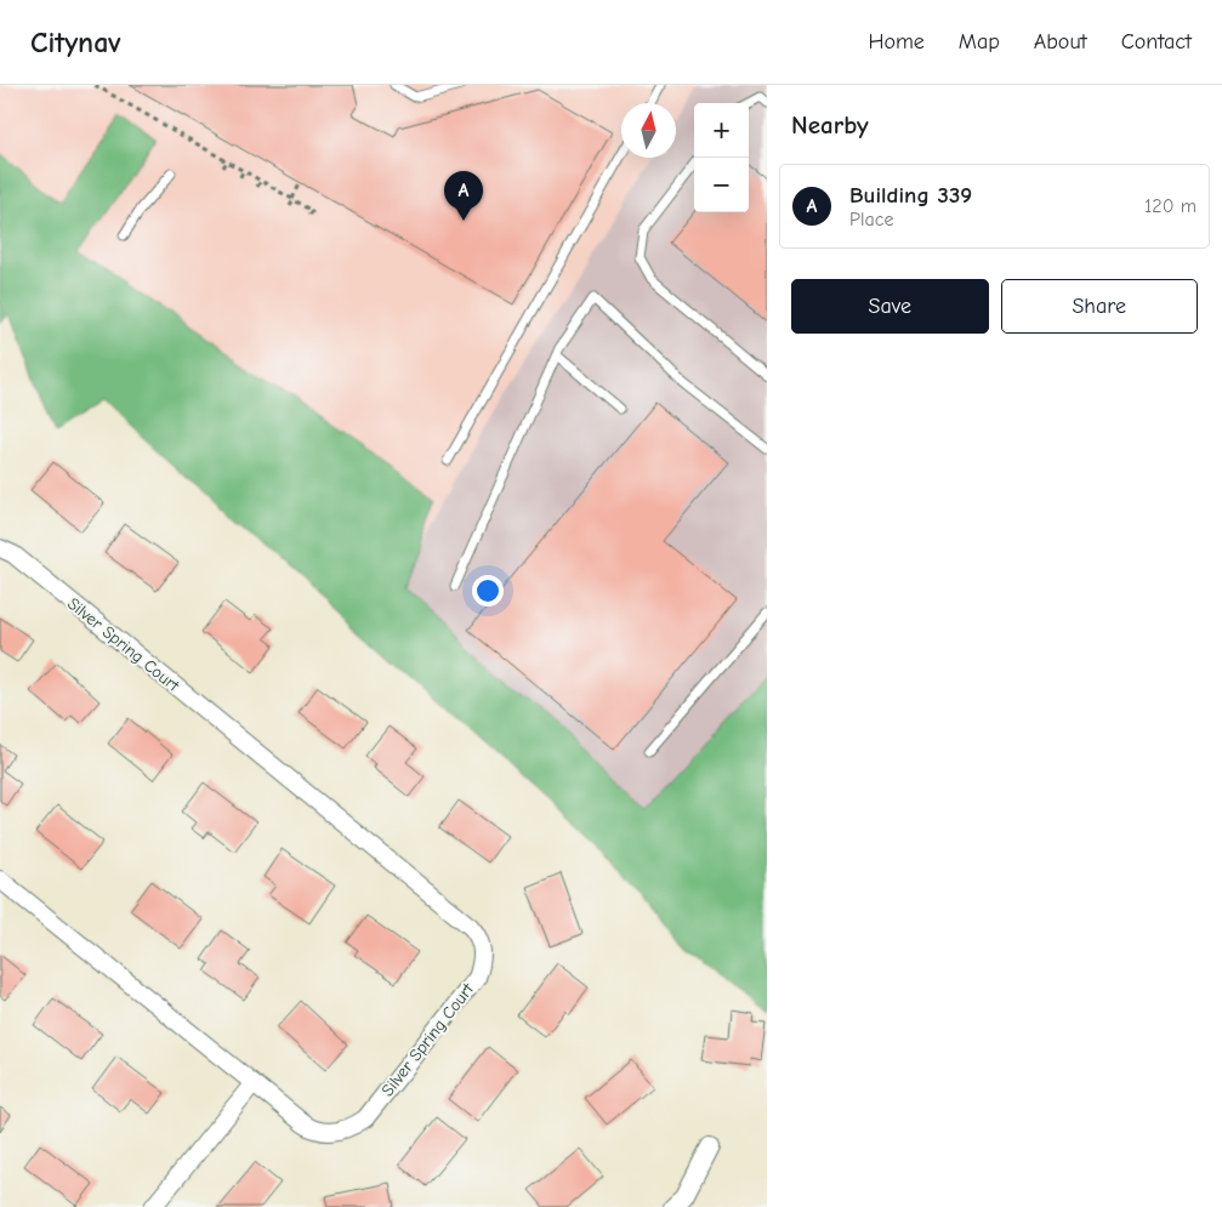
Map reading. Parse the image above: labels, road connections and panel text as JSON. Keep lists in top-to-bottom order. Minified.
{"streets":{"street":["Silver Spring Court"]},"north":"top","page":{"header":"Citynav","nav":["Home","Map","About","Contact"],"heading":"Nearby","map_buttons":["+","−"],"list":[{"mark":"A","name":"Building 339","note":"Place","value":"120 m"}],"pins":"A","buttons":["Save","Share"]}}
